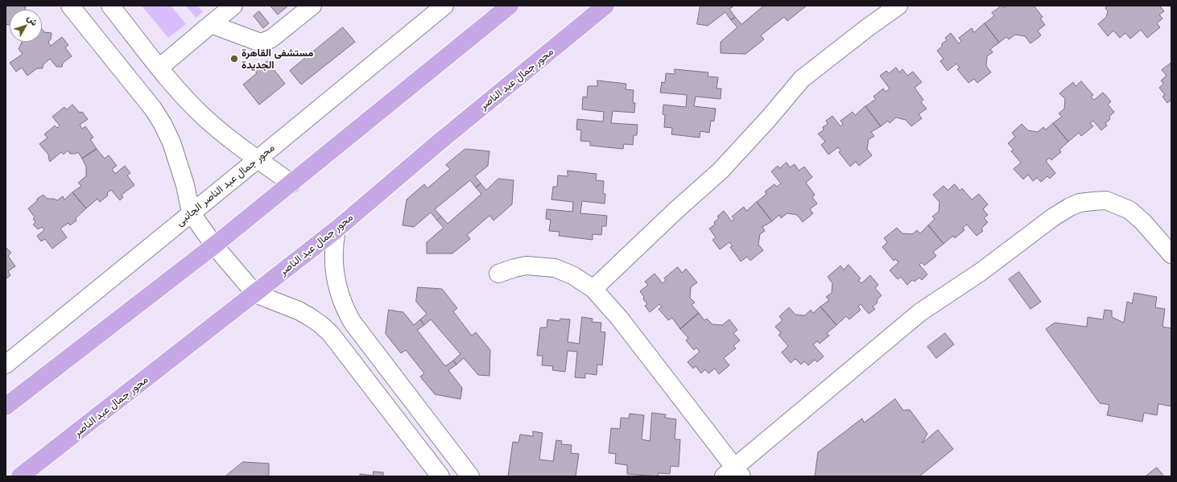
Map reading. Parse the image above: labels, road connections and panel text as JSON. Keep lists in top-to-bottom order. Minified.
{"streets":{"main road":["محور جمال عبد الناصر"],"street":["محور جمال عبد الناصر الجانبى"]},"places":["مستشفى القاهرة الجديدة"],"north":"top right"}
